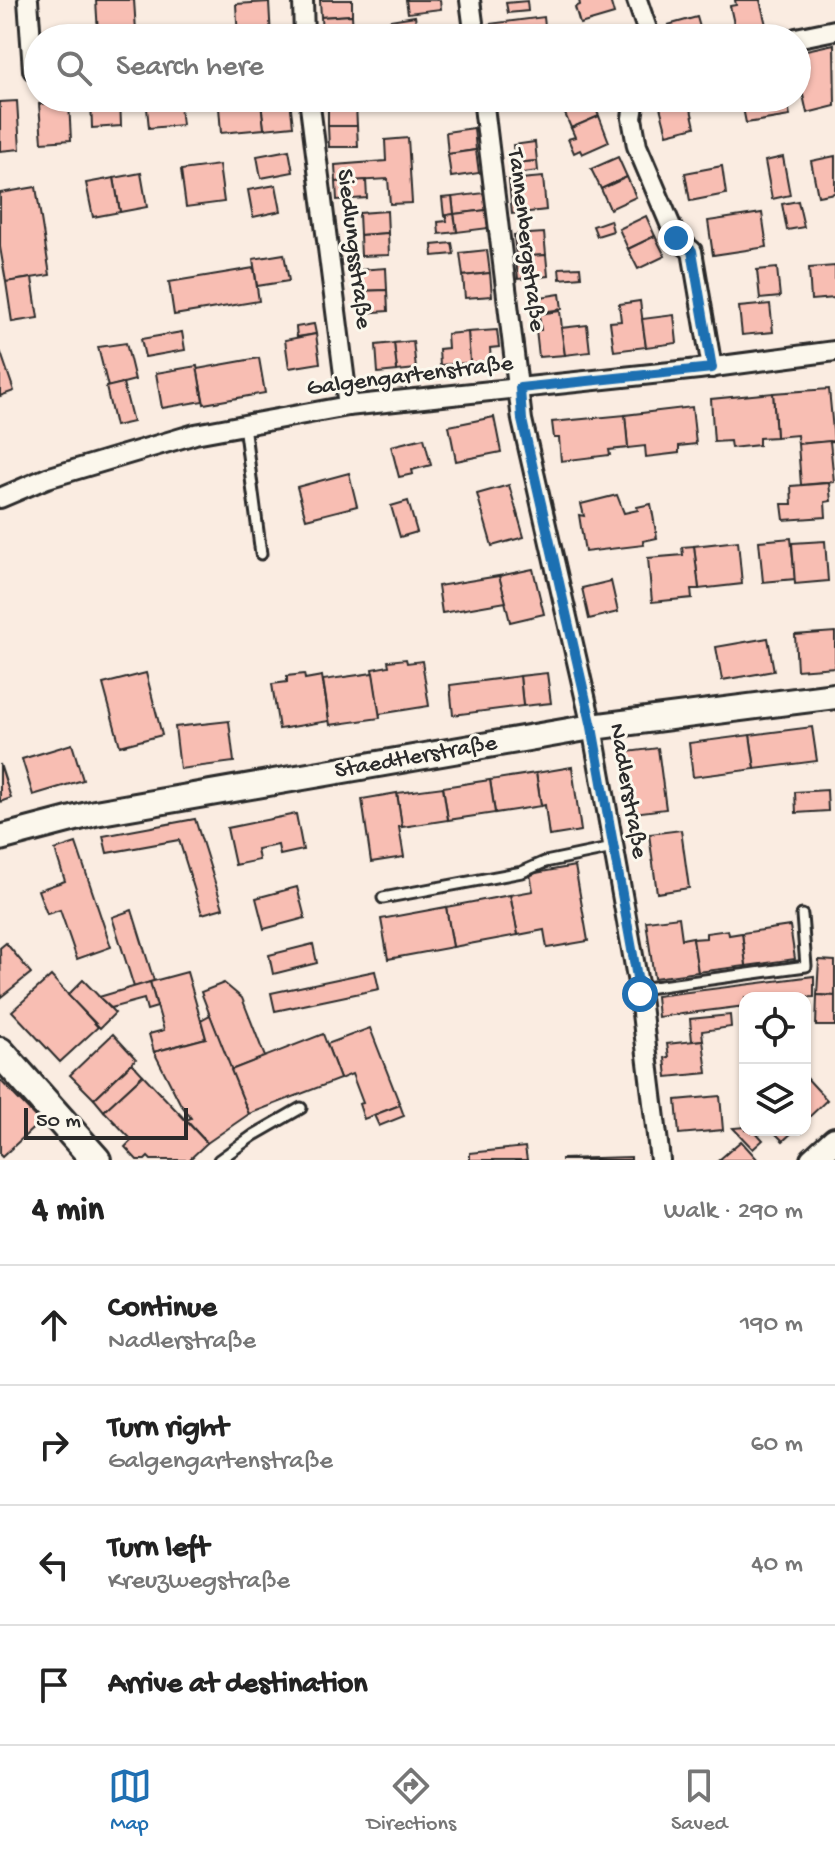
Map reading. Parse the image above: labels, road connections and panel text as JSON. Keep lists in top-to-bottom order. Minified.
{"streets":{"main road":["Staedtlerstraße"],"street":["Tannenbergstraße","Siedlungsstraße","Galgengartenstraße","Nadlerstraße"]},"crossings":[["Tannenbergstraße","Galgengartenstraße"],["Tannenbergstraße","Nadlerstraße"],["Siedlungsstraße","Galgengartenstraße"],["Galgengartenstraße","Nadlerstraße"],["Staedtlerstraße","Nadlerstraße"]],"scale_bar":"50 m","page":{"search":"Search here","scale":"50 m","heading":["4 min","Walk · 290 m"],"list":[["Continue","Nadlerstraße","190 m"],["Turn right","Galgengartenstraße","60 m"],["Turn left","Kreuzwegstraße","40 m"],"Arrive at destination"],"nav":["Map","Directions","Saved"]}}
